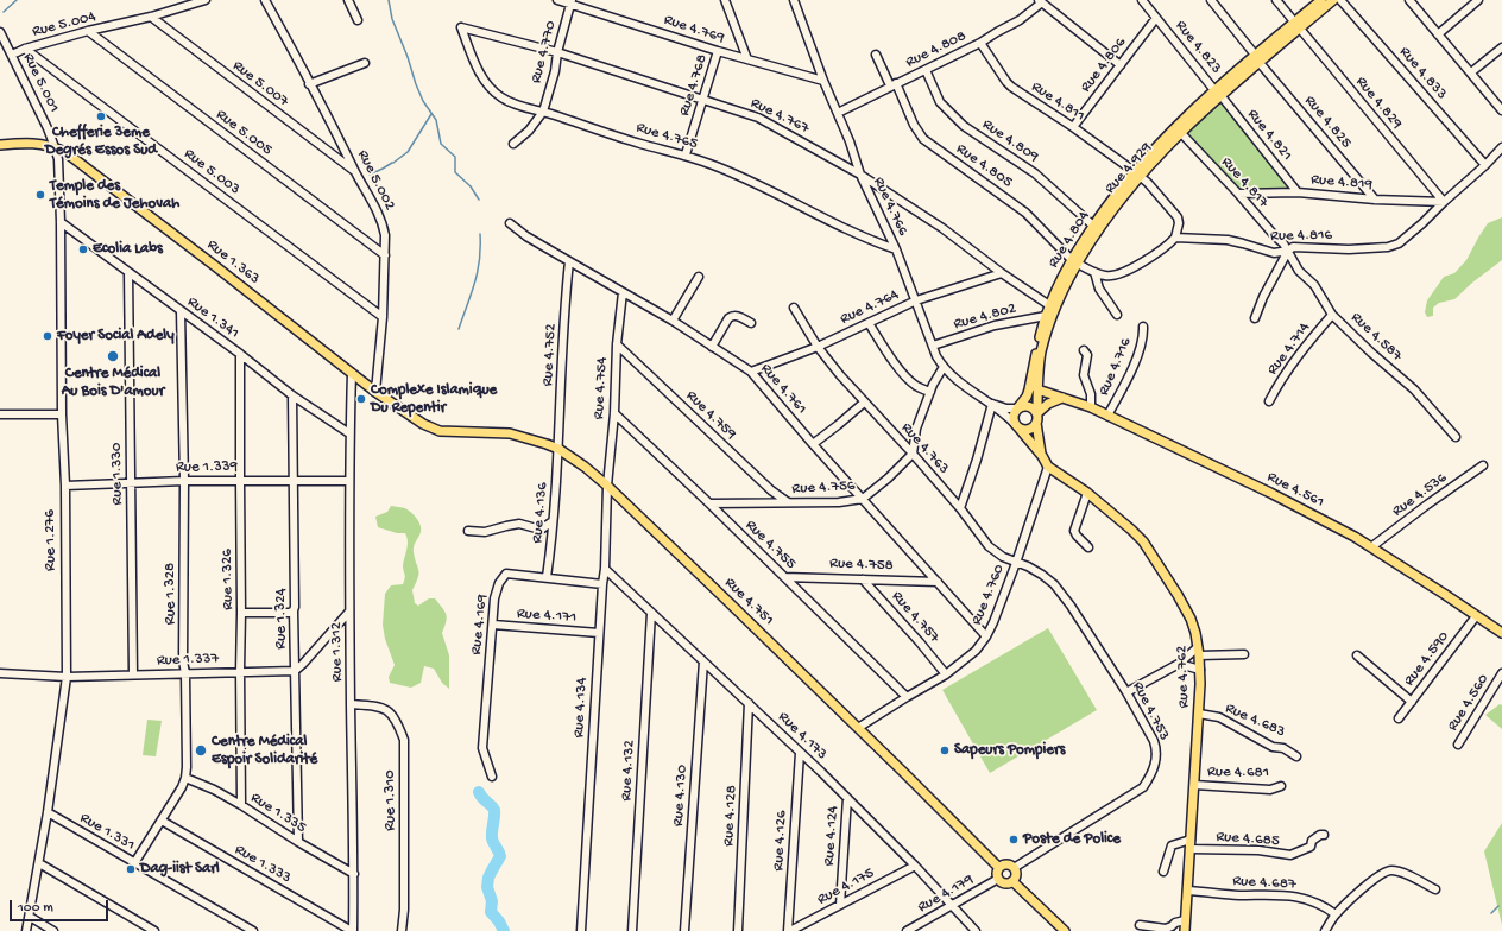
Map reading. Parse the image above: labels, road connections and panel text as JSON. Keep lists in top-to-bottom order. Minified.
{"streets":{"main road":["Rue 4.929","Rue 4.804","Rue 1.363","Rue 4.561","Rue 4.751","Rue 4.762"],"street":["Rue 5.004","Rue 4.769","Rue 4.823","Rue 4.808","Rue 4.770","Rue 4.806","Rue 4.833","Rue 5.001","Rue 5.007","Rue 4.768","Rue 4.811","Rue 4.829","Rue 4.767","Rue 4.825","Rue 5.005","Rue 4.821","Rue 4.765","Rue 4.809","Rue 4.805","Rue 5.003","Rue 5.002","Rue 4.817","Rue 4.819","Rue 4.766","Rue 4.816","Rue 4.764","Rue 4.802","Rue 1.341","Rue 4.587","Rue 4.714","Rue 4.752","Rue 4.716","Rue 4.754","Rue 4.761","Rue 4.759","Rue 4.763","Rue 1.339","Rue 1.330","Rue 4.756","Rue 4.536","Rue 4.136","Rue 1.276","Rue 4.755","Rue 4.758","Rue 1.326","Rue 1.328","Rue 4.760","Rue 4.171","Rue 4.757","Rue 1.324","Rue 4.169","Rue 1.312","Rue 4.590","Rue 1.337","Rue 4.560","Rue 4.134","Rue 4.753","Rue 4.683","Rue 4.173","Rue 4.132","Rue 4.681","Rue 4.130","Rue 1.310","Rue 1.335","Rue 4.128","Rue 1.331","Rue 4.124","Rue 4.685","Rue 4.126","Rue 1.333","Rue 4.687","Rue 4.175","Rue 4.179"]},"crossings":[["Rue 5.004","Rue 5.001"],["Rue 5.004","Rue 5.007"],["Rue 5.004","Rue 5.005"],["Rue 5.004","Rue 5.003"],["Rue 4.769","Rue 4.770"],["Rue 4.769","Rue 4.768"],["Rue 4.769","Rue 4.766"],["Rue 4.823","Rue 4.806"],["Rue 4.823","Rue 4.821"],["Rue 4.823","Rue 4.929"],["Rue 4.823","Rue 4.804"],["Rue 4.808","Rue 4.811"],["Rue 4.808","Rue 4.809"],["Rue 4.808","Rue 4.805"],["Rue 4.808","Rue 4.766"],["Rue 4.770","Rue 4.767"],["Rue 4.770","Rue 4.765"],["Rue 4.806","Rue 4.811"],["Rue 4.833","Rue 4.816"],["Rue 5.001","Rue 1.363"],["Rue 5.001","Rue 1.276"],["Rue 5.007","Rue 5.002"],["Rue 4.768","Rue 4.767"],["Rue 4.768","Rue 4.765"],["Rue 4.811","Rue 4.929"],["Rue 4.811","Rue 4.816"],["Rue 4.811","Rue 4.804"],["Rue 4.829","Rue 4.819"],["Rue 4.829","Rue 4.816"],["Rue 4.829","Rue 4.804"],["Rue 4.767","Rue 4.765"],["Rue 4.767","Rue 4.766"],["Rue 4.767","Rue 4.804"],["Rue 4.767","Rue 4.764"],["Rue 4.825","Rue 4.819"],["Rue 4.825","Rue 4.804"],["Rue 5.005","Rue 5.002"],["Rue 4.821","Rue 4.929"],["Rue 4.821","Rue 4.819"],["Rue 4.821","Rue 4.804"],["Rue 4.765","Rue 4.766"],["Rue 4.809","Rue 4.804"],["Rue 4.805","Rue 4.929"],["Rue 4.805","Rue 4.804"],["Rue 4.929","Rue 4.817"],["Rue 4.929","Rue 4.766"],["Rue 4.929","Rue 4.804"],["Rue 4.929","Rue 4.561"],["Rue 5.003","Rue 5.002"],["Rue 5.002","Rue 1.363"],["Rue 4.817","Rue 4.819"],["Rue 4.817","Rue 4.816"],["Rue 4.817","Rue 4.587"],["Rue 4.819","Rue 4.816"],["Rue 4.766","Rue 4.804"],["Rue 4.766","Rue 4.764"],["Rue 4.766","Rue 4.802"],["Rue 4.816","Rue 4.587"],["Rue 4.804","Rue 4.802"],["Rue 1.363","Rue 1.276"],["Rue 1.363","Rue 4.751"],["Rue 1.363","Rue 1.312"],["Rue 4.764","Rue 4.761"],["Rue 4.764","Rue 4.763"],["Rue 1.341","Rue 1.330"],["Rue 1.341","Rue 1.276"],["Rue 1.341","Rue 1.326"],["Rue 1.341","Rue 1.328"],["Rue 1.341","Rue 1.324"],["Rue 1.341","Rue 1.312"],["Rue 4.587","Rue 4.714"],["Rue 4.752","Rue 4.761"],["Rue 4.752","Rue 4.136"],["Rue 4.752","Rue 4.751"],["Rue 4.716","Rue 4.561"],["Rue 4.754","Rue 4.761"],["Rue 4.754","Rue 4.759"],["Rue 4.754","Rue 4.755"],["Rue 4.754","Rue 4.751"],["Rue 4.754","Rue 4.134"],["Rue 4.761","Rue 4.756"],["Rue 4.761","Rue 4.758"],["Rue 4.761","Rue 4.760"],["Rue 4.759","Rue 4.756"],["Rue 4.763","Rue 4.756"],["Rue 4.763","Rue 4.760"],["Rue 4.763","Rue 4.753"],["Rue 1.339","Rue 1.330"],["Rue 1.339","Rue 1.276"],["Rue 1.339","Rue 1.326"],["Rue 1.339","Rue 1.328"],["Rue 1.339","Rue 1.324"],["Rue 1.339","Rue 1.312"],["Rue 1.330","Rue 1.337"],["Rue 4.756","Rue 4.755"],["Rue 4.561","Rue 4.536"],["Rue 4.561","Rue 4.590"],["Rue 4.136","Rue 4.751"],["Rue 4.136","Rue 4.169"],["Rue 1.276","Rue 1.337"],["Rue 1.276","Rue 1.331"],["Rue 4.755","Rue 4.758"],["Rue 4.755","Rue 4.760"],["Rue 4.758","Rue 4.757"],["Rue 1.326","Rue 1.337"],["Rue 1.326","Rue 1.335"],["Rue 1.328","Rue 1.337"],["Rue 1.328","Rue 1.335"],["Rue 1.328","Rue 1.331"],["Rue 1.328","Rue 1.333"],["Rue 4.760","Rue 4.751"],["Rue 4.760","Rue 4.757"],["Rue 4.760","Rue 4.762"],["Rue 4.760","Rue 4.753"],["Rue 4.751","Rue 4.134"],["Rue 4.751","Rue 4.753"],["Rue 4.751","Rue 4.179"],["Rue 4.171","Rue 4.169"],["Rue 4.171","Rue 4.134"],["Rue 1.324","Rue 1.337"],["Rue 1.324","Rue 1.335"],["Rue 4.169","Rue 4.134"],["Rue 1.312","Rue 1.310"],["Rue 1.312","Rue 1.335"],["Rue 1.312","Rue 1.333"],["Rue 4.762","Rue 4.683"],["Rue 4.762","Rue 4.681"],["Rue 4.762","Rue 4.685"],["Rue 4.762","Rue 4.687"],["Rue 4.134","Rue 4.173"],["Rue 4.753","Rue 4.179"],["Rue 4.173","Rue 4.132"],["Rue 4.173","Rue 4.130"],["Rue 4.173","Rue 4.128"],["Rue 4.173","Rue 4.124"],["Rue 4.173","Rue 4.126"],["Rue 4.173","Rue 4.175"],["Rue 4.173","Rue 4.179"],["Rue 4.124","Rue 4.175"],["Rue 4.126","Rue 4.175"]],"places":["Chefferie 3eme Degrés Essos Sud","Temple des Témoins de Jehovah","Ecolia Labs","Foyer Social Adely","Centre Médical Au Bois D'amour","Complexe Islamique Du Repentir","Centre Médical Espoir Solidarité","Sapeurs Pompiers","Poste de Police","Dag-iist Sarl"],"scale_bar":"100 m"}
